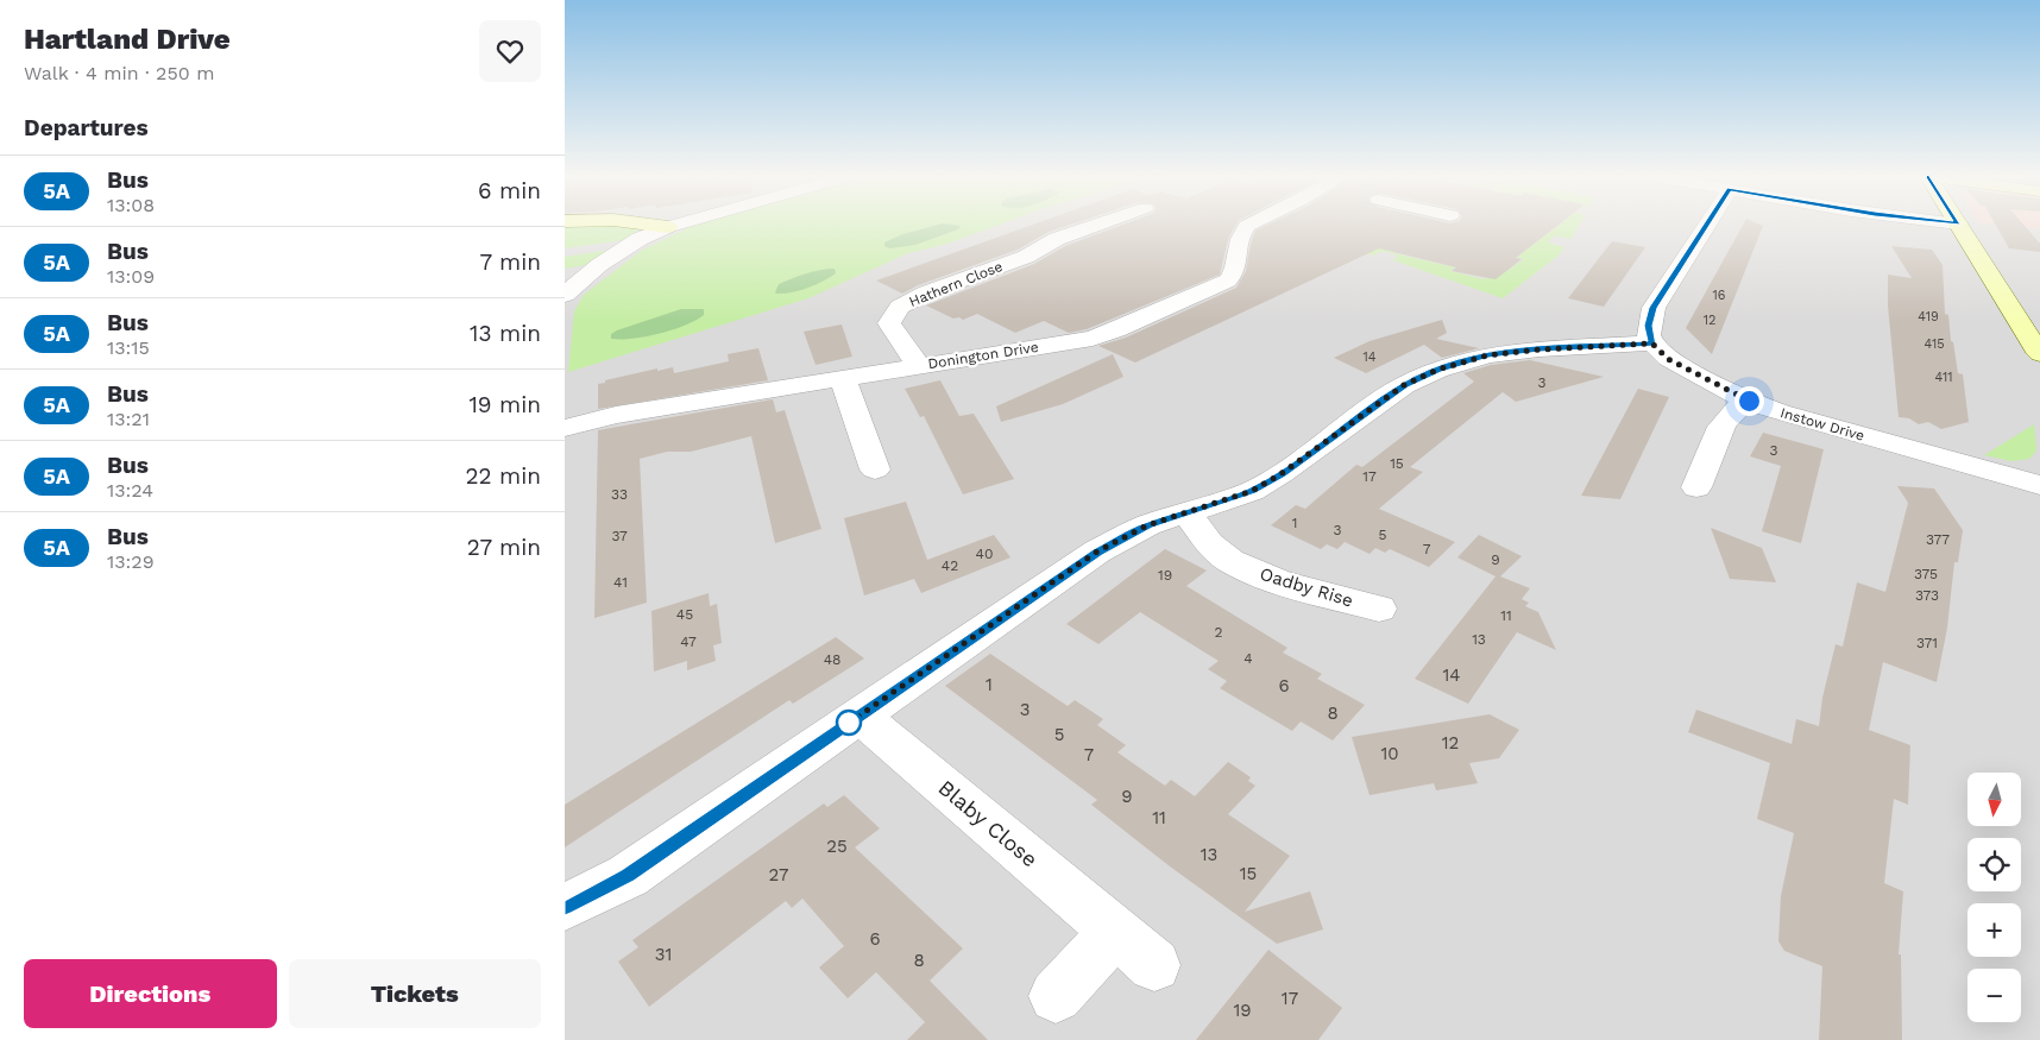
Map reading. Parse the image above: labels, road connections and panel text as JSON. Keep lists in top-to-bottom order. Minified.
{"streets":{"street":["Hathern Close","Donington Drive","Instow Drive","Oadby Rise","Blaby Close"]},"crossings":[["Hathern Close","Donington Drive"]],"lines":["bus line 5A"],"house_numbers":["16","419","12","415","14","411","3","3","15","17","33","1","3","5","37","377","7","40","9","42","375","19","41","373","45","11","2","13","47","371","4","48","14","1","6","3","8","5","12","10","7","9","11","25","13","15","27","6","31","8","17","19"],"north":"bottom","page":{"heading":[["Hartland Drive","Walk · 4 min · 250 m"],"Departures"],"list":[{"mark":"5A","name":"Bus","note":"13:08","value":"6 min"},{"mark":"5A","name":"Bus","note":"13:09","value":"7 min"},{"mark":"5A","name":"Bus","note":"13:15","value":"13 min"},{"mark":"5A","name":"Bus","note":"13:21","value":"19 min"},{"mark":"5A","name":"Bus","note":"13:24","value":"22 min"},{"mark":"5A","name":"Bus","note":"13:29","value":"27 min"}],"map_buttons":["+","−"],"buttons":["Directions","Tickets"]}}
